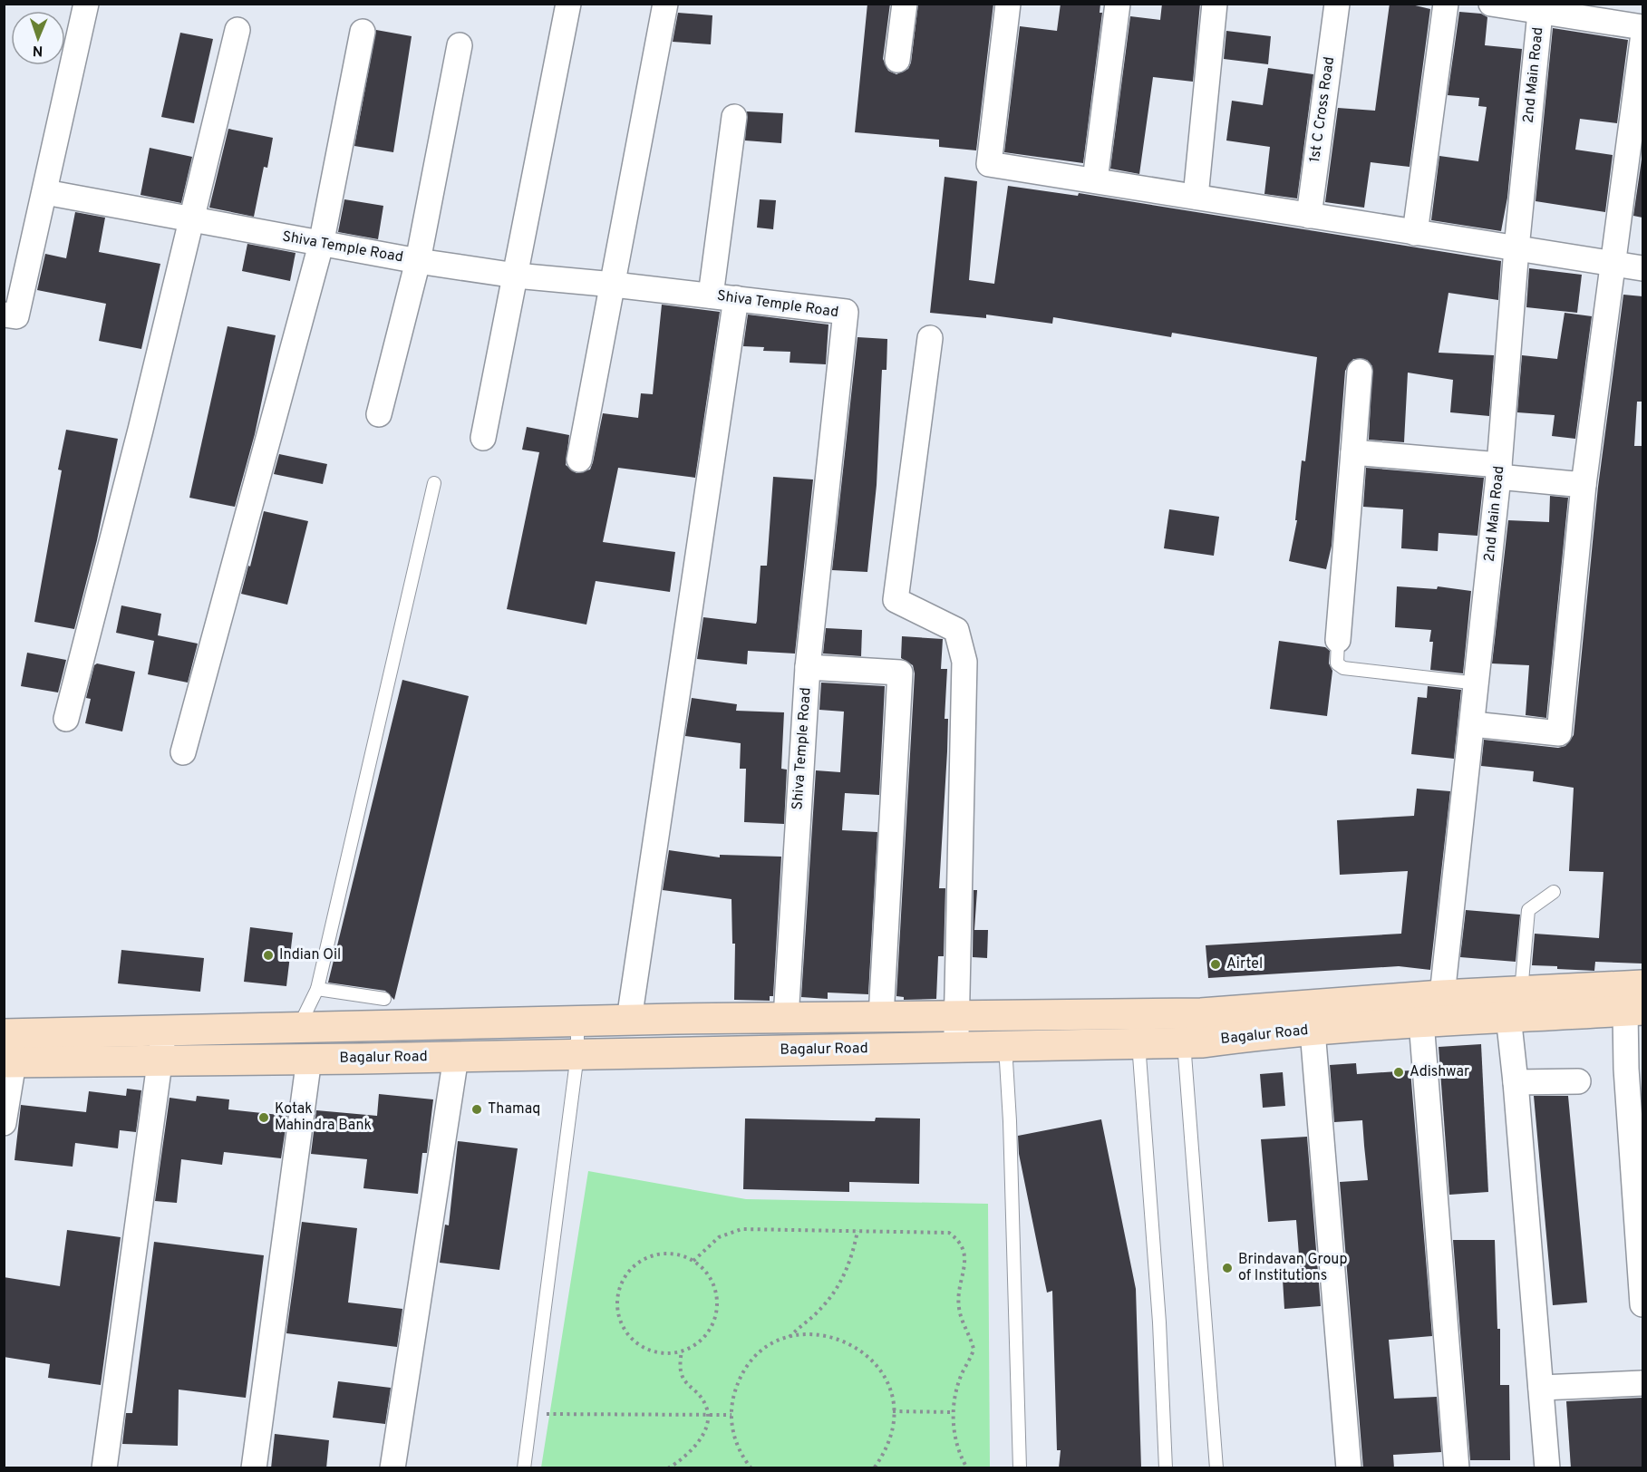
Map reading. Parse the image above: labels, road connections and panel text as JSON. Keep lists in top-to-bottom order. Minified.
{"streets":{"main road":["Bagalur Road"],"street":["2nd Main Road","1st C Cross Road","Shiva Temple Road"]},"crossings":[["2nd Main Road","Bagalur Road"],["Shiva Temple Road","Bagalur Road"]],"places":["Indian Oil","Airtel","Adishwar","Thamaq","Kotak Mahindra Bank","Brindavan Group of Institutions"],"north":"bottom"}
